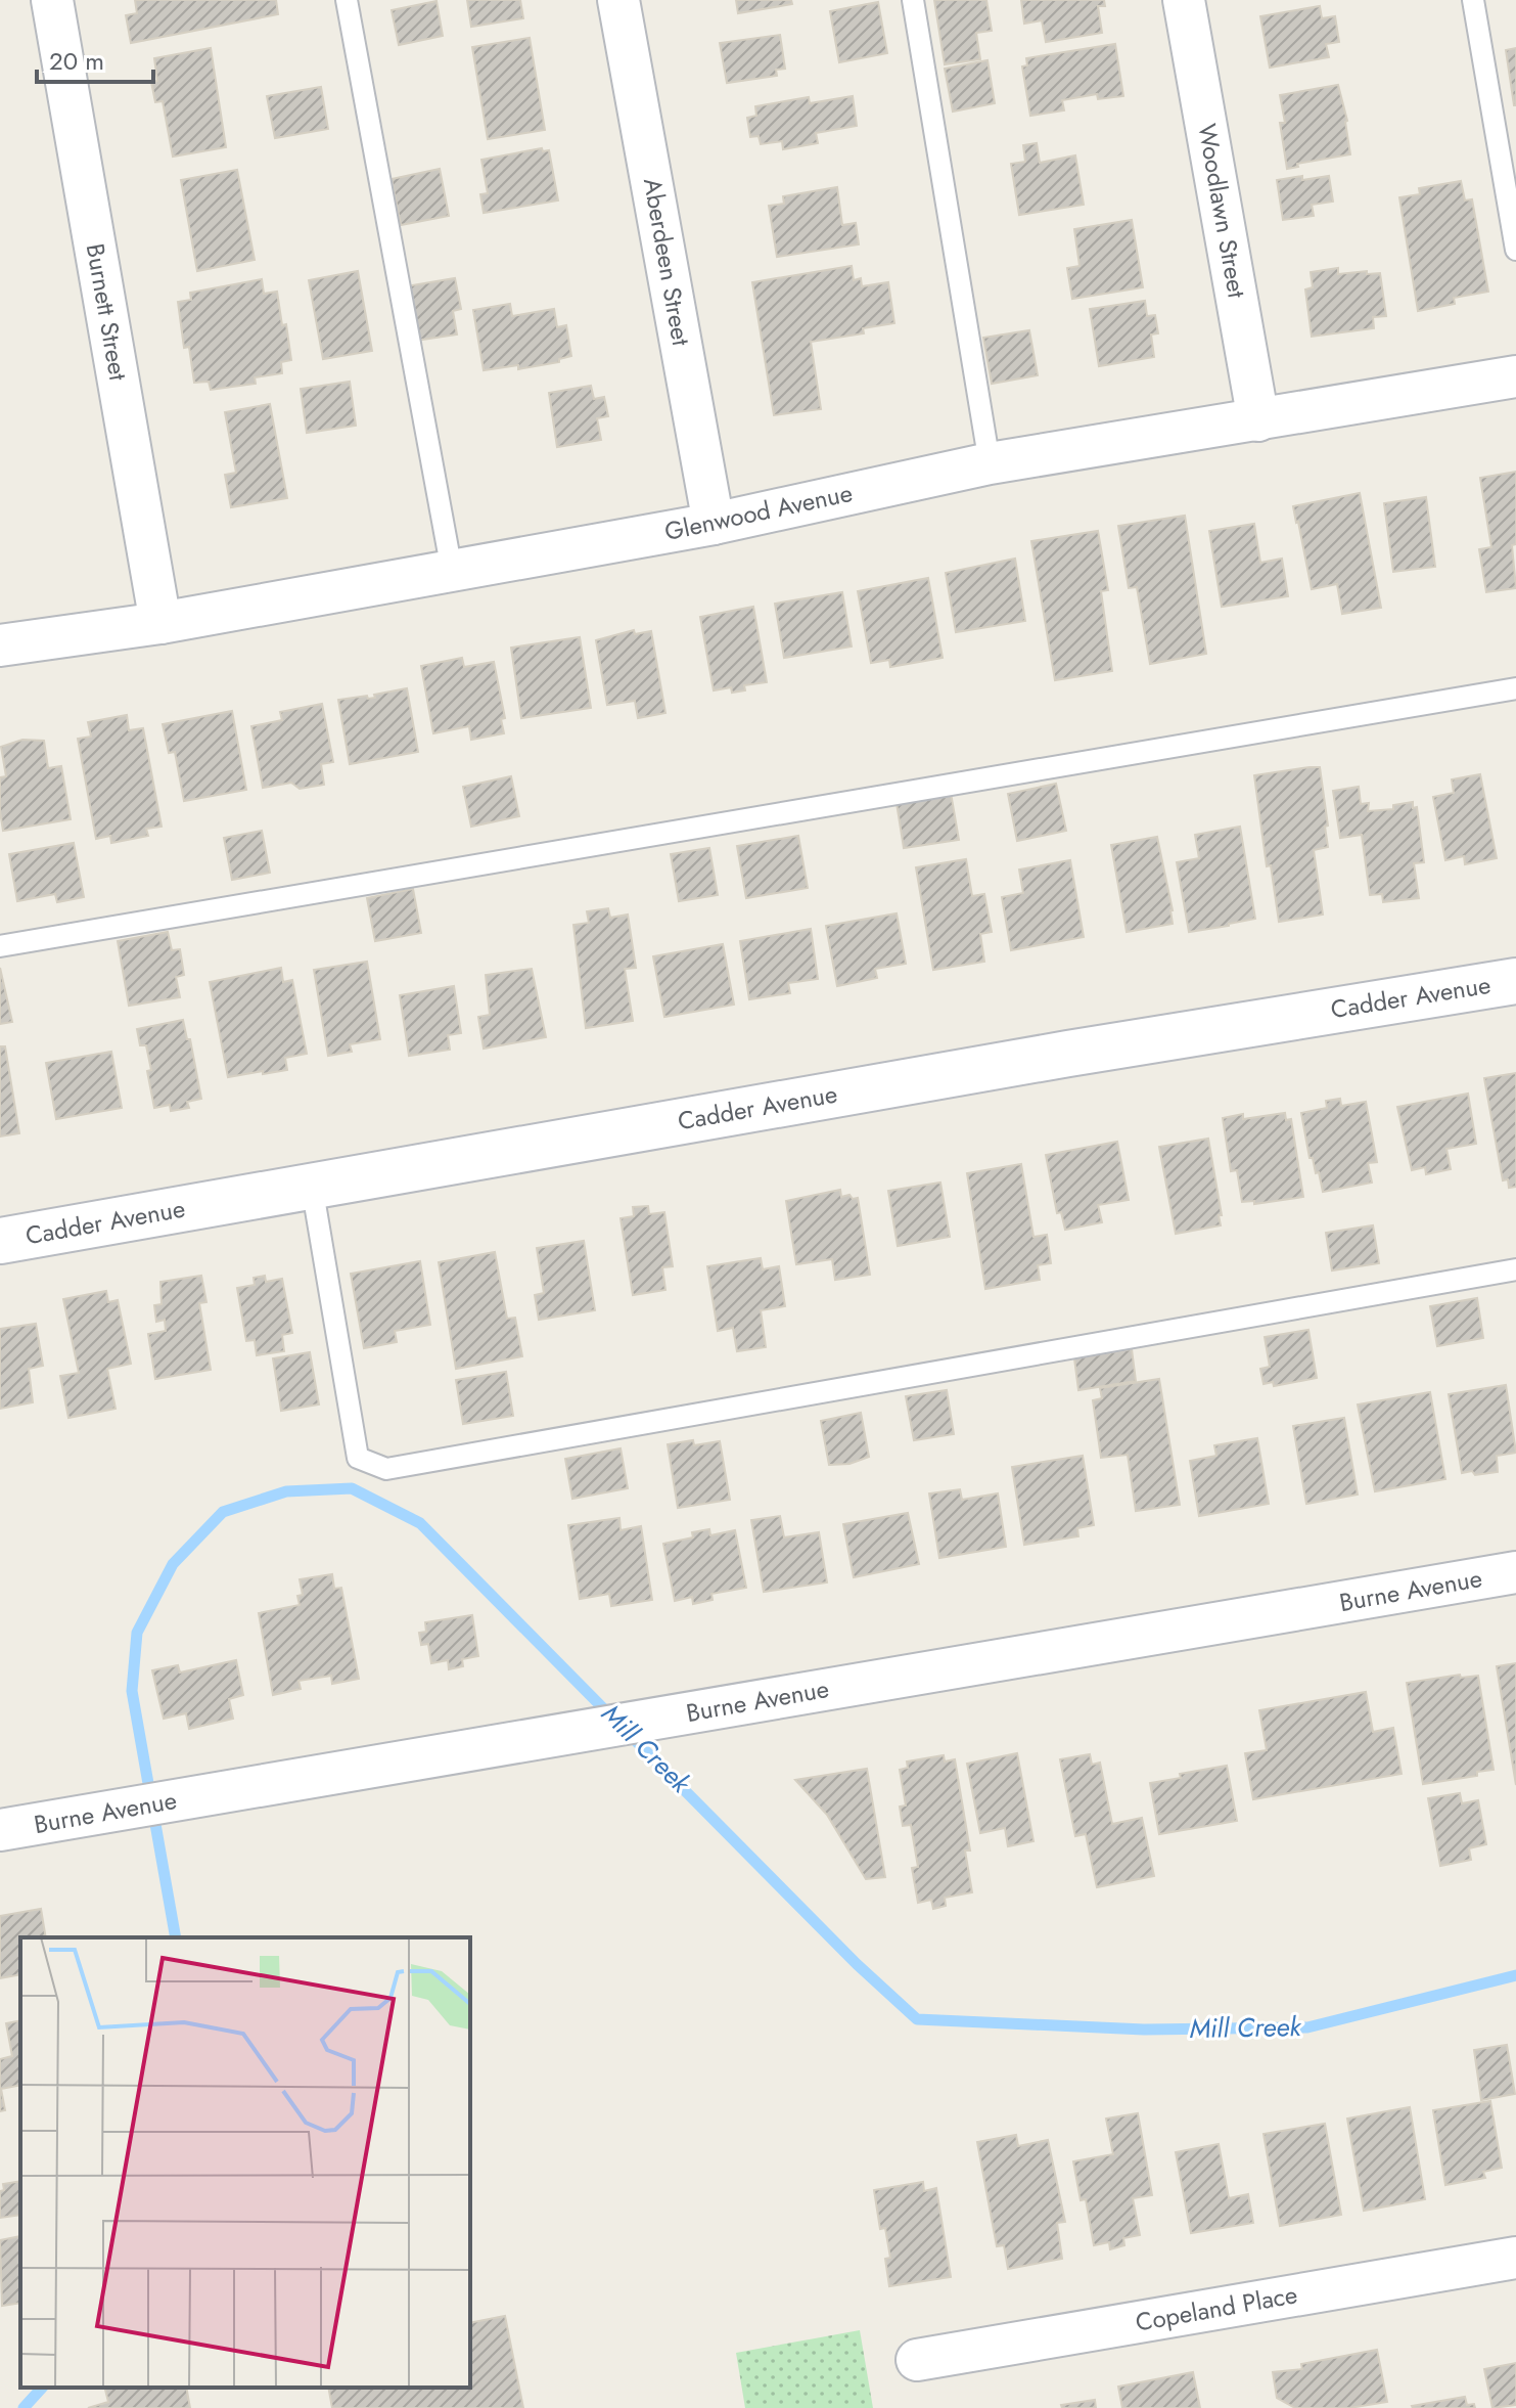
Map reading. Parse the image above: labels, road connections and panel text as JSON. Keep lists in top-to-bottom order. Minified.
{"streets":{"main road":["Cadder Avenue"],"street":["Woodlawn Street","Aberdeen Street","Burnett Street","Glenwood Avenue","Burne Avenue","Copeland Place"]},"crossings":[["Woodlawn Street","Glenwood Avenue"],["Aberdeen Street","Glenwood Avenue"],["Burnett Street","Glenwood Avenue"]],"water":["Mill Creek"],"scale_bar":"20 m"}
